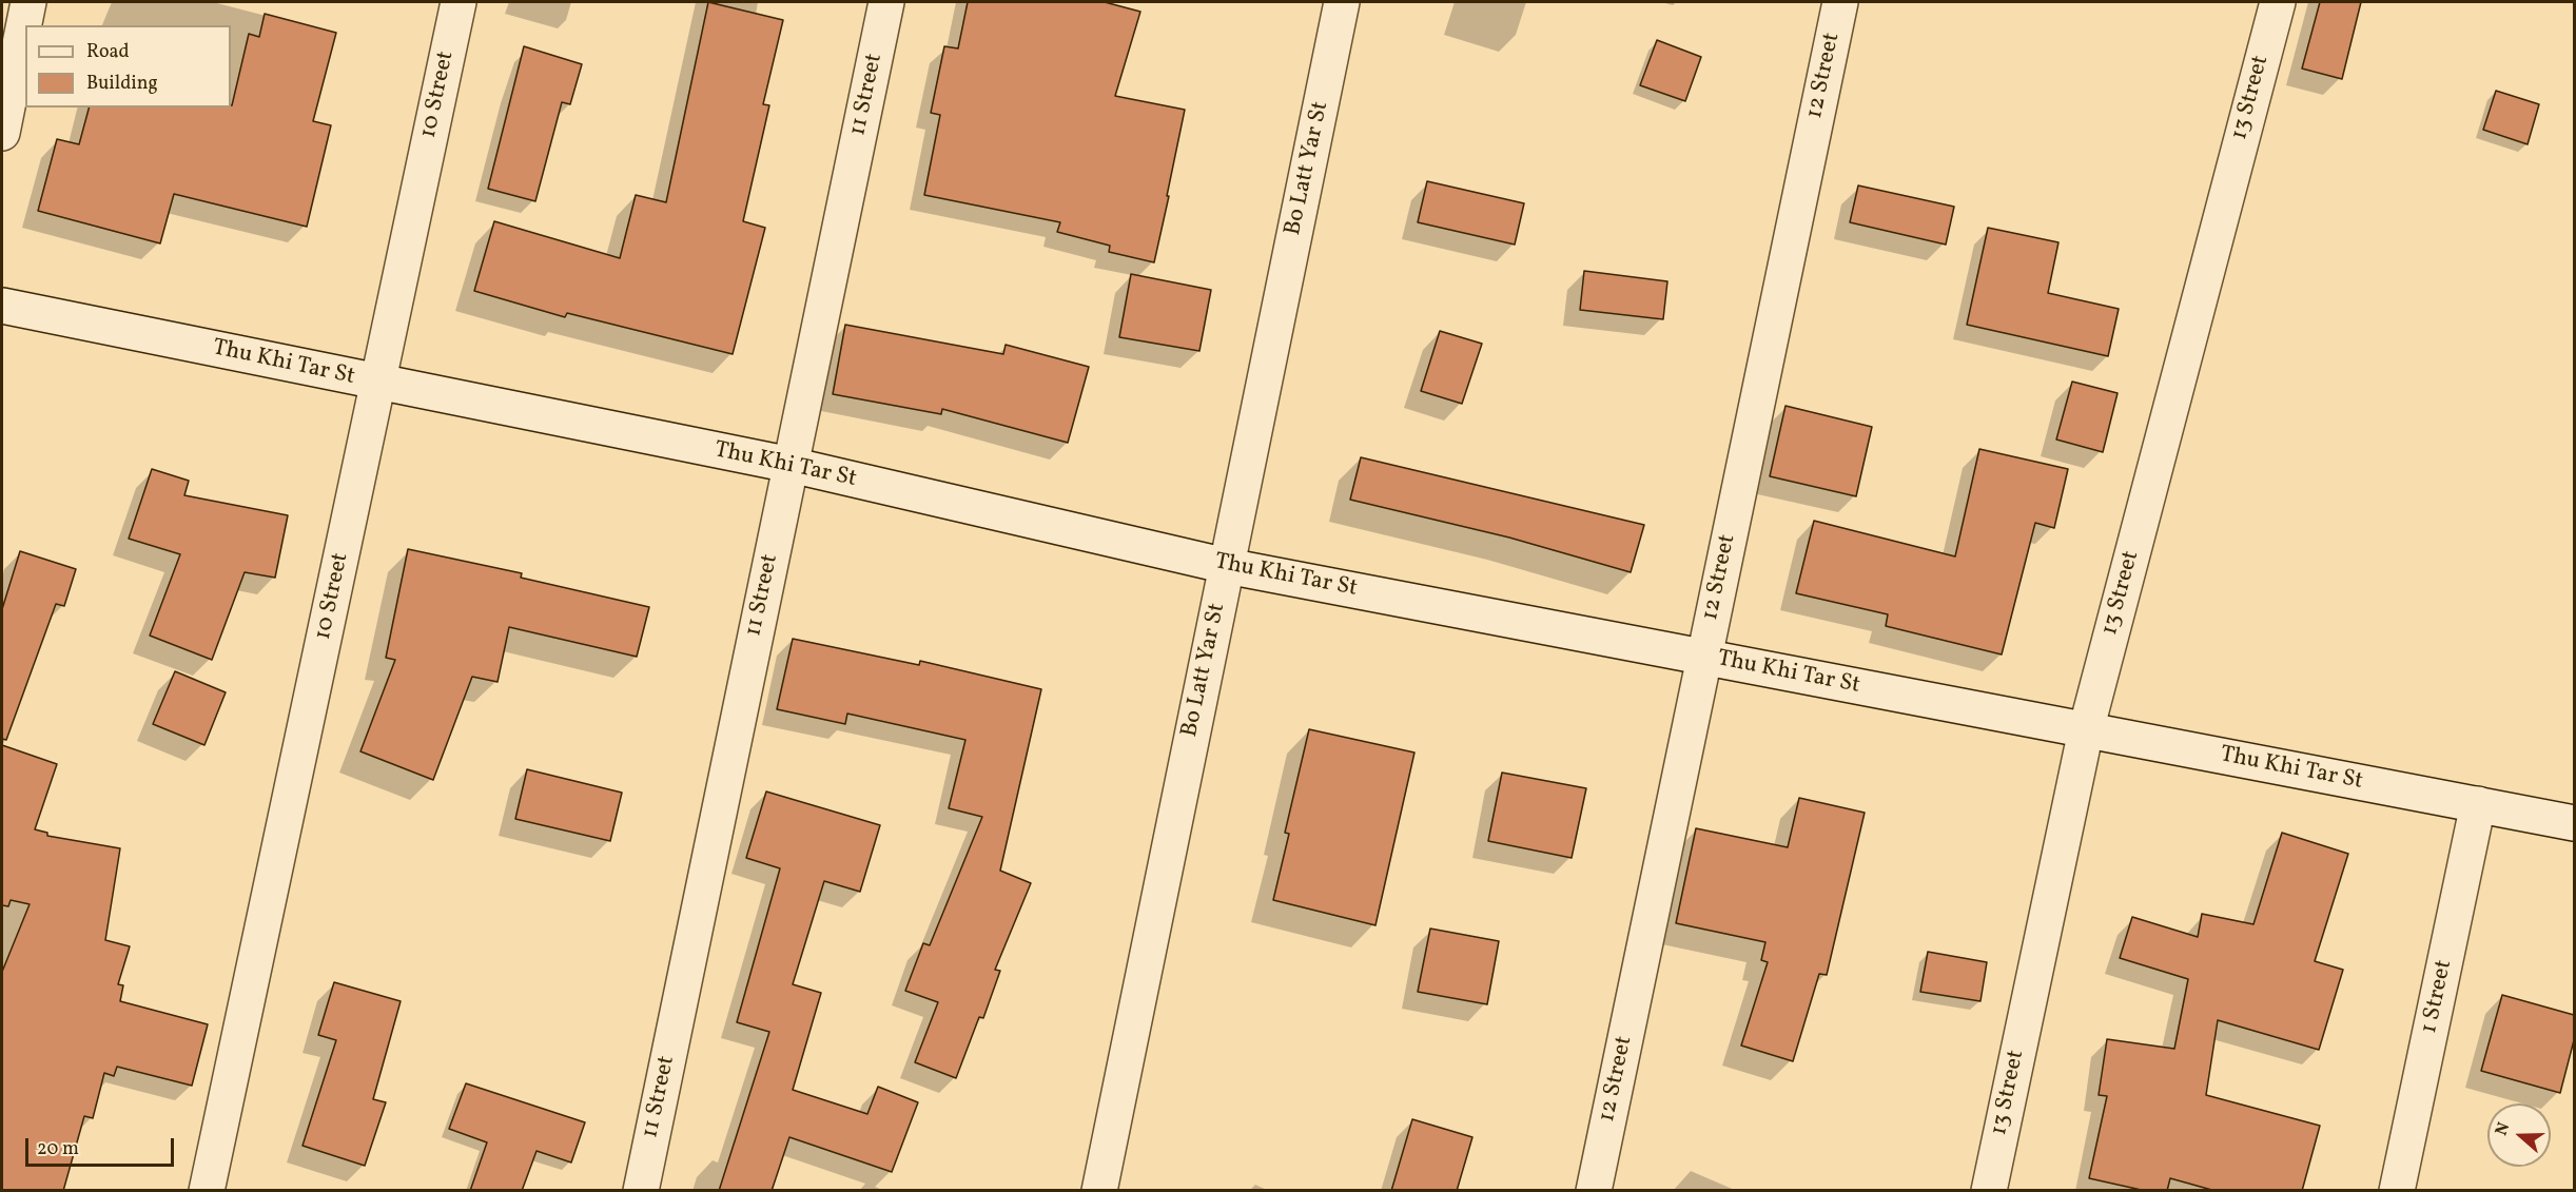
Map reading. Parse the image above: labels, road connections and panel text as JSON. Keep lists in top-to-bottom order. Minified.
{"streets":{"street":["12 Street","10 Street","11 Street","13 Street","Bo Latt Yar St","Thu Khi Tar St","1 Street"]},"crossings":[["12 Street","Thu Khi Tar St"],["10 Street","Thu Khi Tar St"],["11 Street","Thu Khi Tar St"],["13 Street","Thu Khi Tar St"],["Bo Latt Yar St","Thu Khi Tar St"],["Thu Khi Tar St","1 Street"]],"legend":["Road","Building"],"scale_bar":"20 m","north":"left"}
